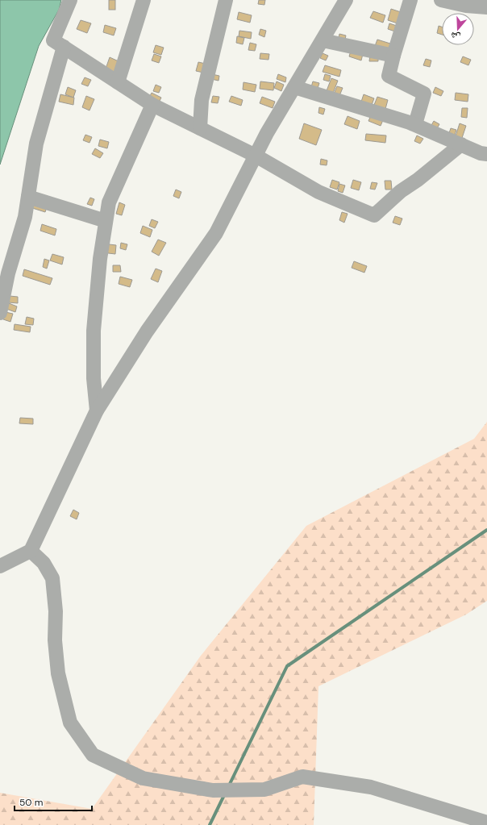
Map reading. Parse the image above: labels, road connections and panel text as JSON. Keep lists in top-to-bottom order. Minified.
{"scale_bar":"50 m","north":"bottom"}
